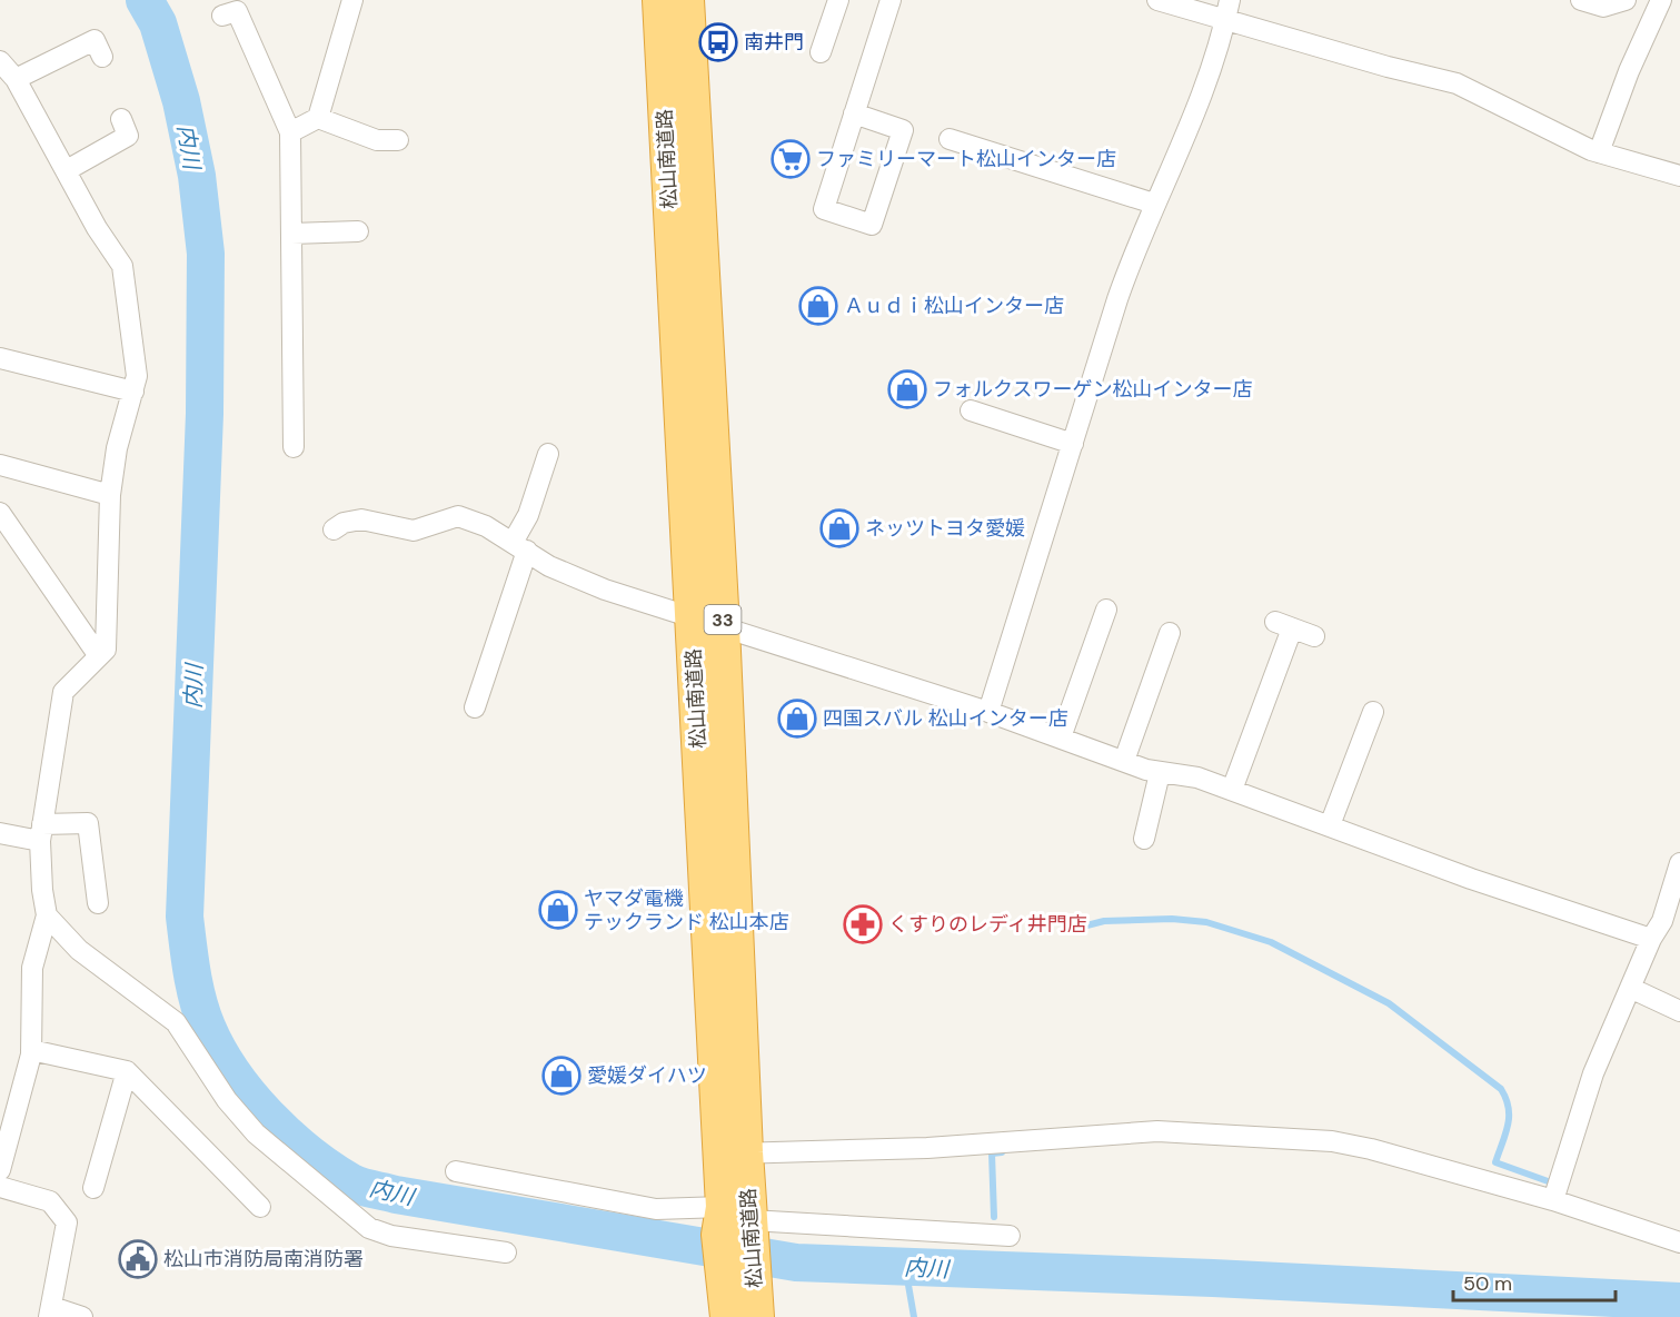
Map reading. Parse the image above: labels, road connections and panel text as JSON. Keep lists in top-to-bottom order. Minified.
{"streets":{"highway":["松山南道路","33"]},"water":["内川"],"places":{"bus stop":["南井門"],"supermarket":["ファミリーマート松山インター店"],"shop":["Ａｕｄｉ松山インター店","フォルクスワーゲン松山インター店","ネッツトヨタ愛媛","四国スバル 松山インター店","ヤマダ電機 テックランド 松山本店","愛媛ダイハツ"],"pharmacy":["くすりのレディ井門店"],"public building":["松山市消防局南消防署"]},"scale_bar":"50 m"}
